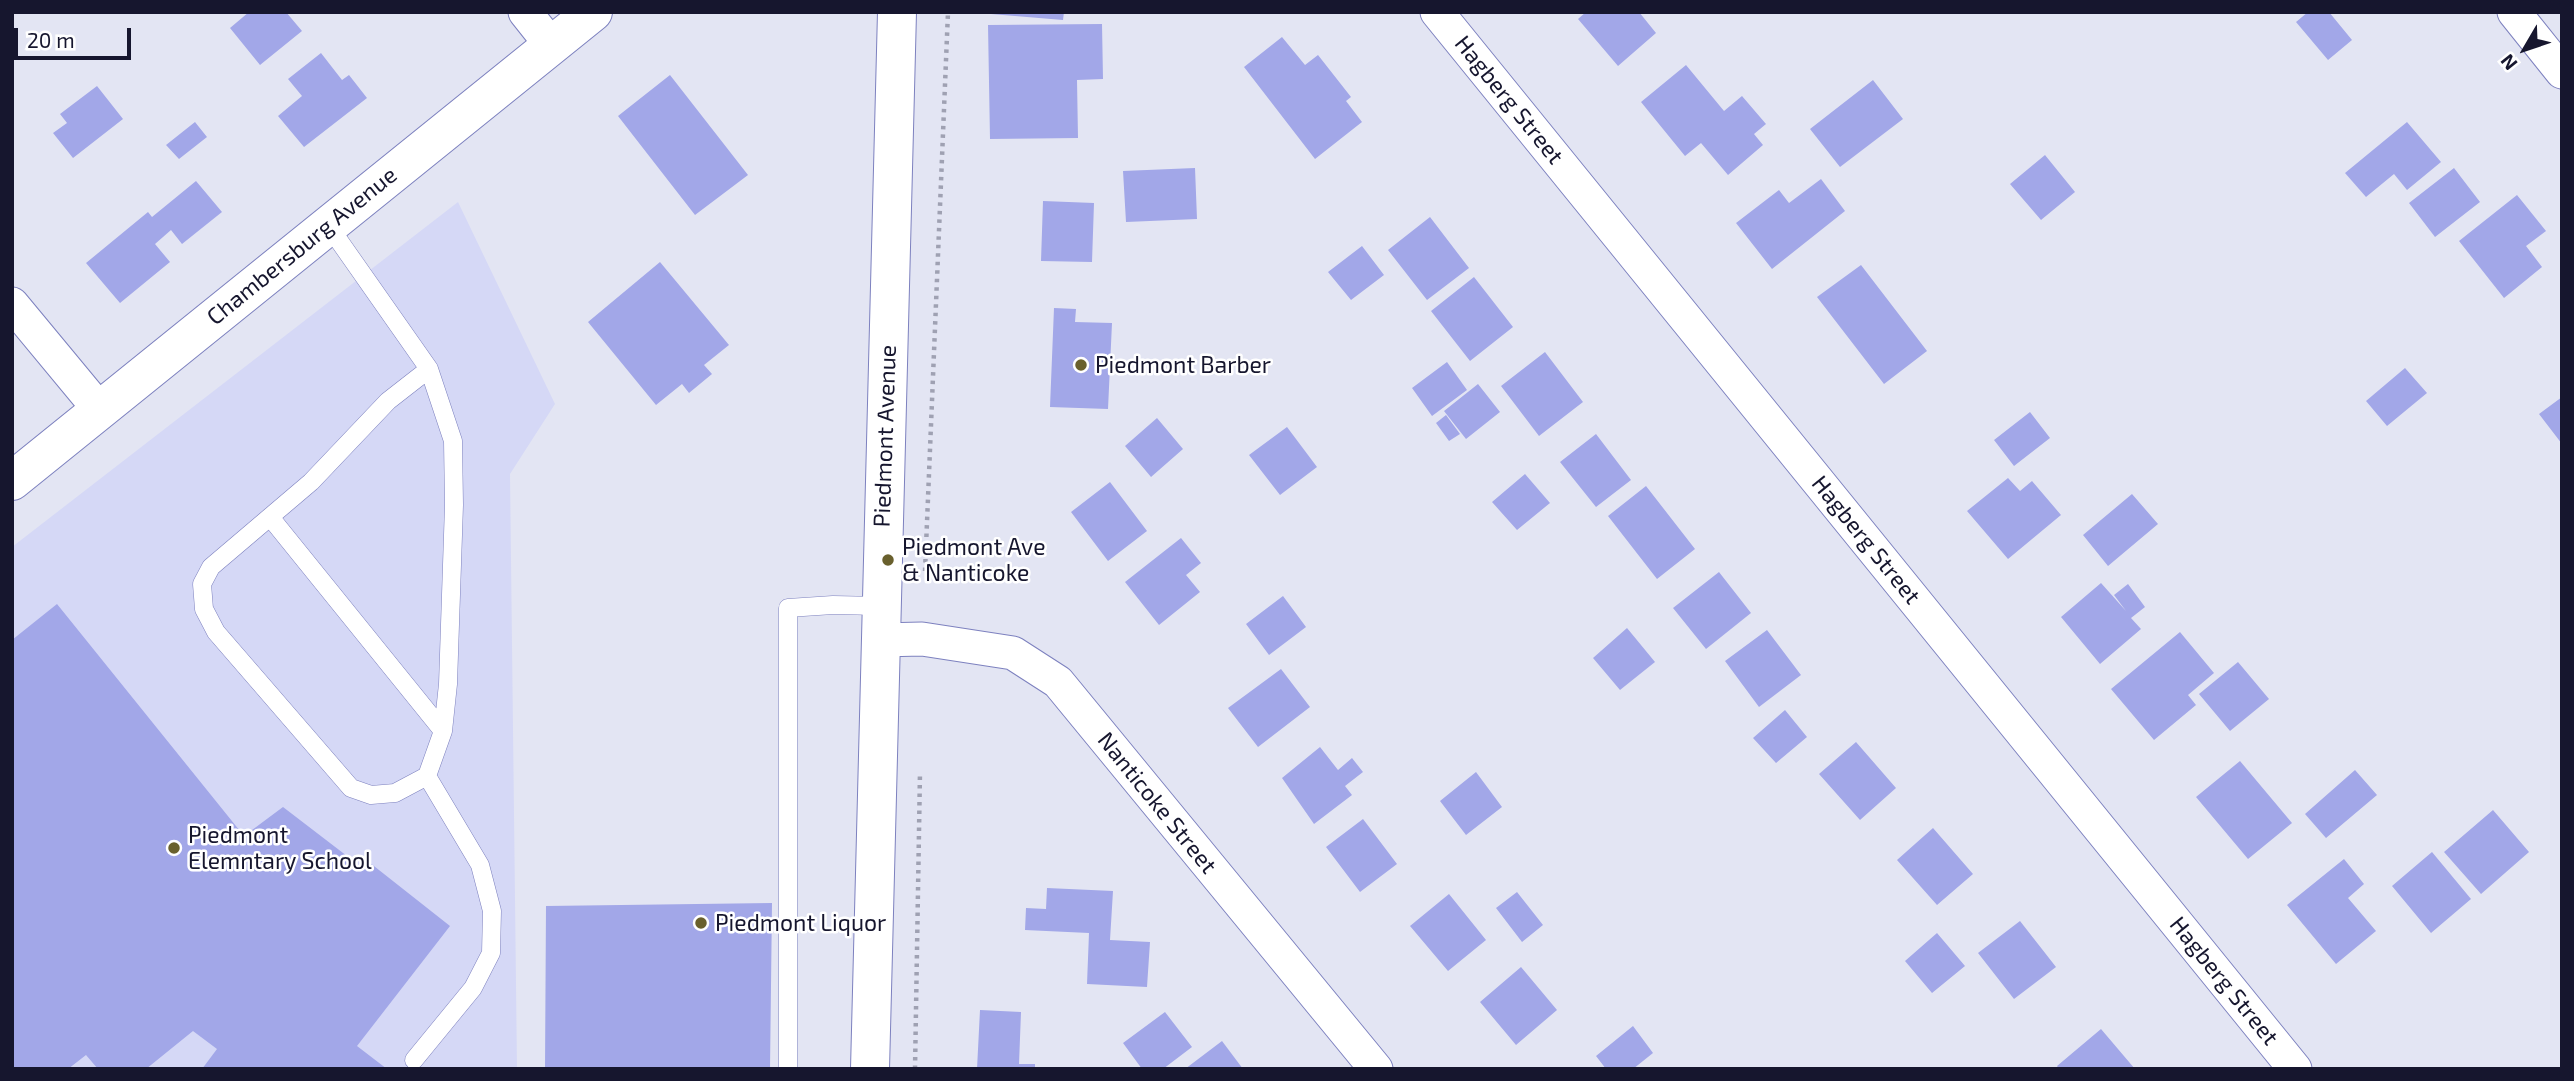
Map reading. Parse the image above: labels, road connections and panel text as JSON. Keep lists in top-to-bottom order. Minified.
{"streets":{"main road":["Chambersburg Avenue","Piedmont Avenue"],"street":["Hagberg Street","Nanticoke Street"]},"crossings":[["Piedmont Avenue","Nanticoke Street"]],"places":["Piedmont Barber","Piedmont Ave & Nanticoke","Piedmont Elemntary School","Piedmont Liquor"],"scale_bar":"20 m","north":"bottom left"}
